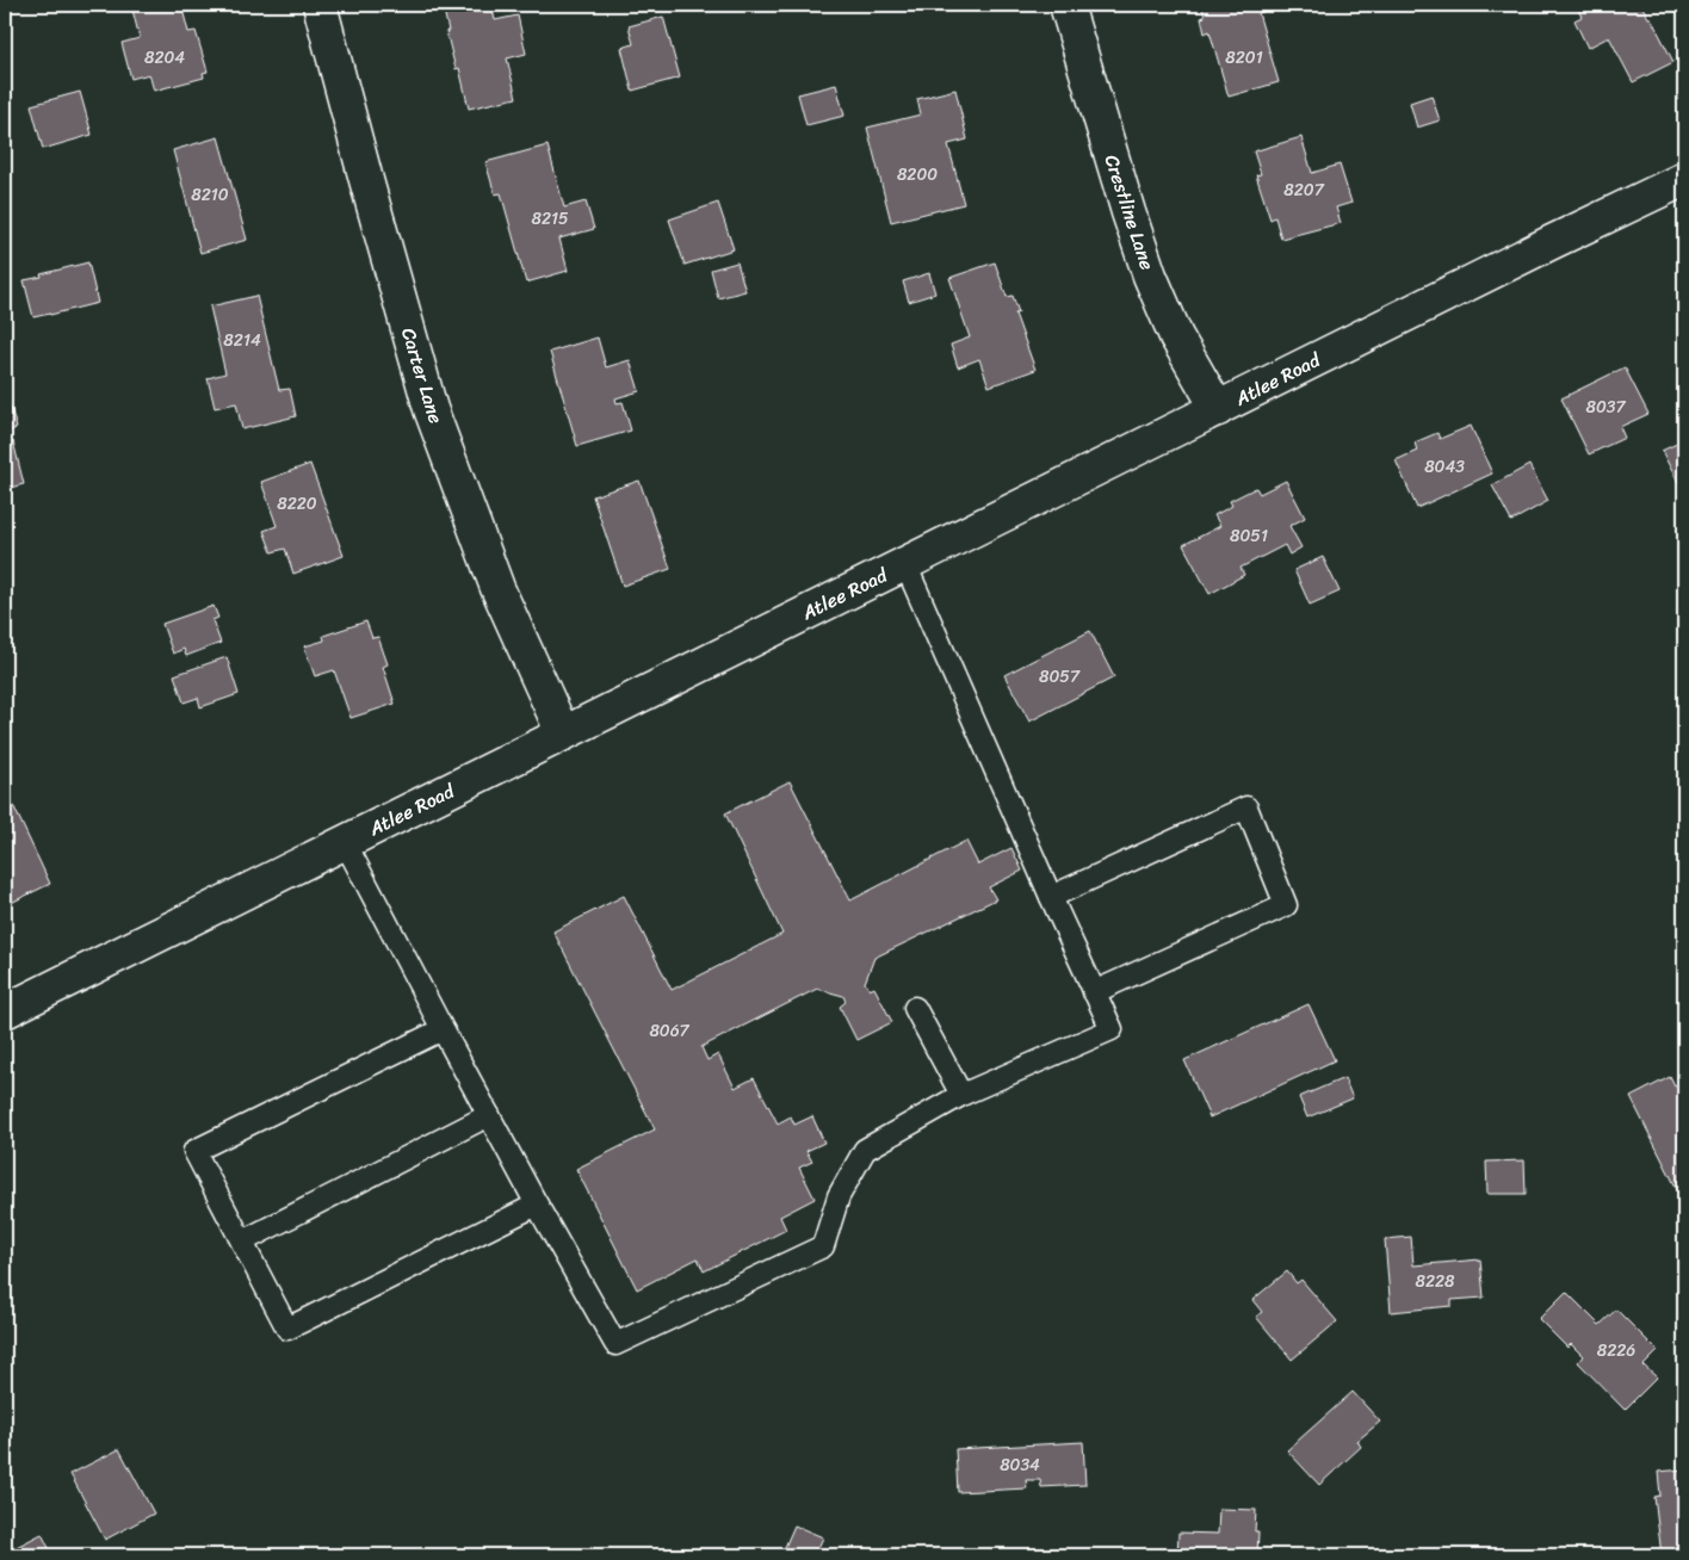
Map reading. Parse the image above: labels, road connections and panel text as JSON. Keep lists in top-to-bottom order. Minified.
{"streets":{"main road":["Crestline Lane","Carter Lane","Atlee Road"]},"crossings":[["Crestline Lane","Atlee Road"],["Carter Lane","Atlee Road"]],"house_numbers":["8204","8201","8200","8207","8210","8215","8214","8037","8043","8220","8051","8057","8067","8228","8226","8034"]}
